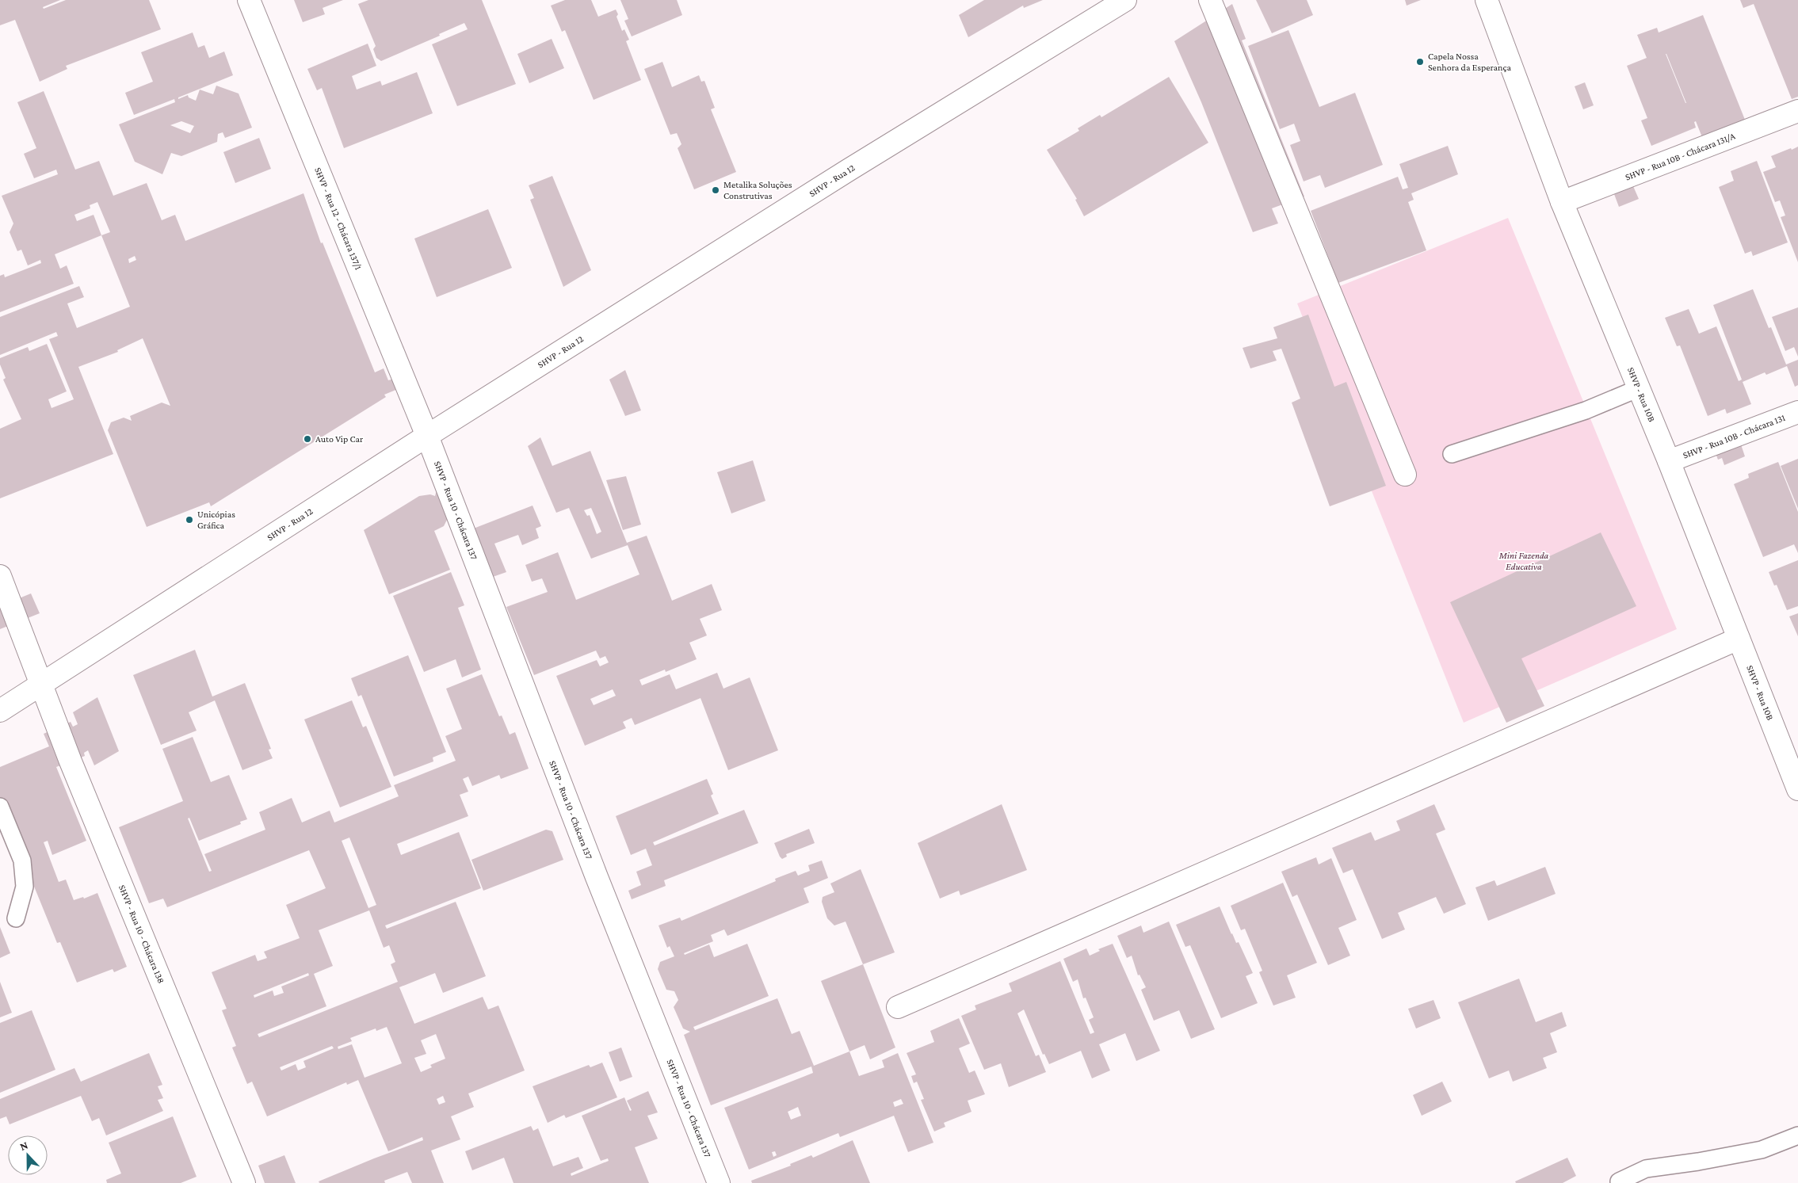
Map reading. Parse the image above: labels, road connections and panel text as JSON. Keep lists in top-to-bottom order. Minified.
{"streets":{"street":["SHVP - Rua 10B - Chácara 131/A","SHVP - Rua 12","SHVP - Rua 12 - Chácara 137/1","SHVP - Rua 10B","SHVP - Rua 10B - Chácara 131","SHVP - Rua 10 - Chácara 137","SHVP - Rua 10 - Chácara 138"]},"crossings":[["SHVP - Rua 10B - Chácara 131/A","SHVP - Rua 10B"],["SHVP - Rua 12","SHVP - Rua 12 - Chácara 137/1"],["SHVP - Rua 12","SHVP - Rua 10 - Chácara 137"],["SHVP - Rua 12","SHVP - Rua 10 - Chácara 138"],["SHVP - Rua 12 - Chácara 137/1","SHVP - Rua 10 - Chácara 137"],["SHVP - Rua 10B","SHVP - Rua 10B - Chácara 131"]],"parks":["Mini Fazenda Educativa"],"places":["Capela Nossa Senhora da Esperança","Metalika Soluções Construtivas","Auto Vip Car","Unicópias Gráfica"],"north":"top"}
